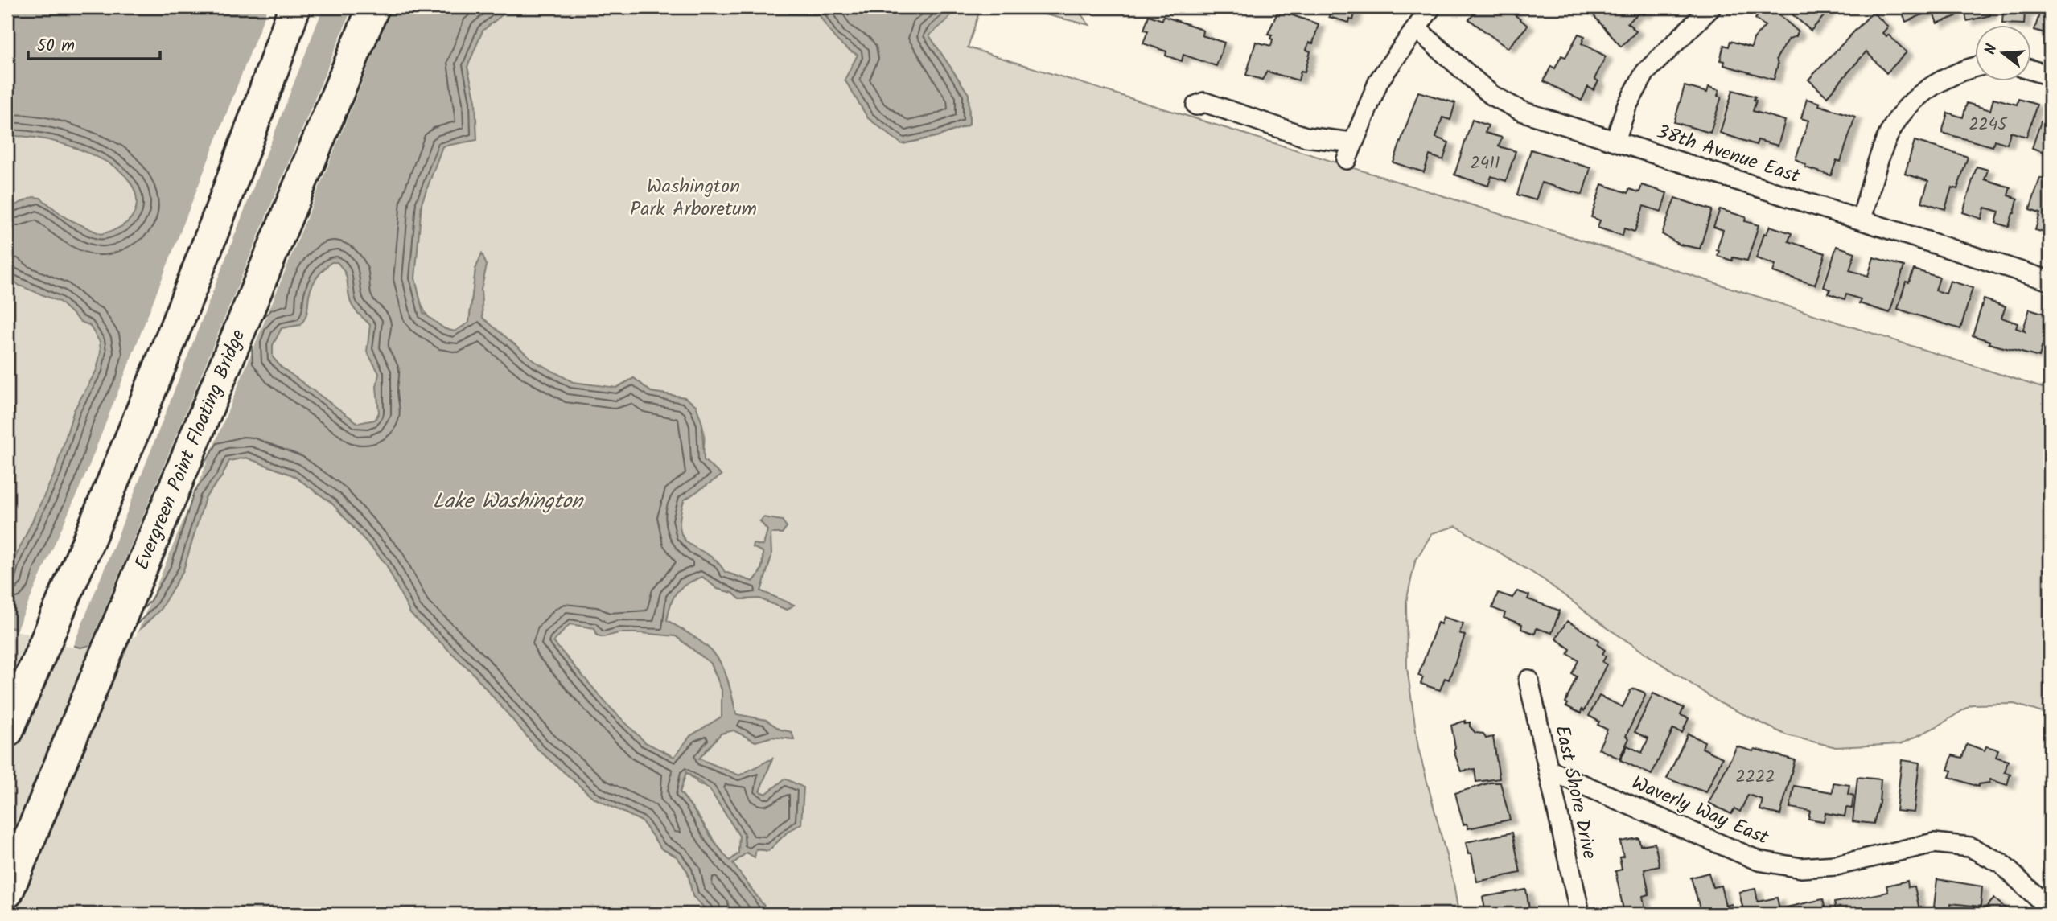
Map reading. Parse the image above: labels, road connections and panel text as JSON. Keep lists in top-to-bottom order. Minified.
{"streets":{"highway":["Evergreen Point Floating Bridge"],"street":["38th Avenue East","East Shore Drive","Waverly Way East"]},"crossings":[["East Shore Drive","Waverly Way East"]],"water":["Lake Washington"],"parks":["Washington Park Arboretum"],"house_numbers":["2245","2411","2222"],"scale_bar":"50 m","north":"left"}
